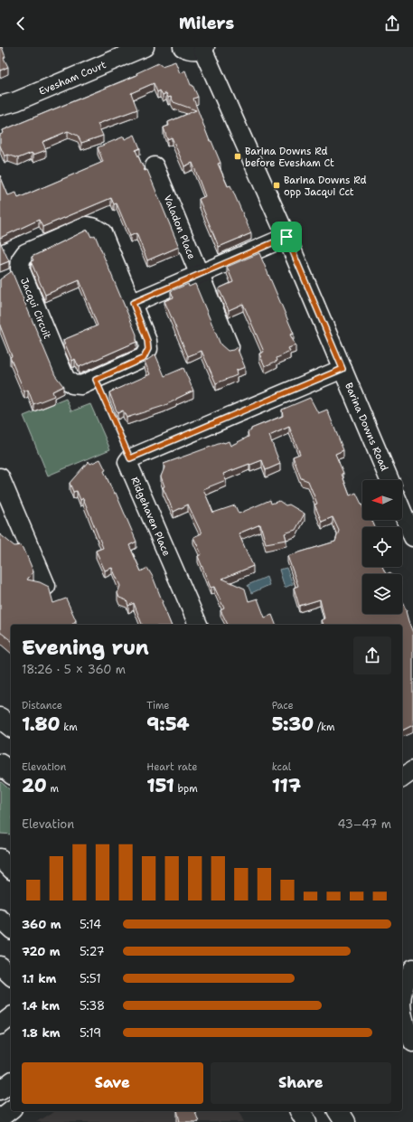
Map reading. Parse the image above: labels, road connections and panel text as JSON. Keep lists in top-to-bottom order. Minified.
{"streets":{"street":["Evesham Court","Valadon Place","Jacqui Circuit","Barina Downs Road","Ridgehaven Place"]},"places":{"transit":["Barina Downs Rd before Evesham Ct","Barina Downs Rd opp Jacqui Cct"]},"north":"left","page":{"header":"Milers","heading":["Evening run","18:26 · 5 × 360 m"],"stats":[["Distance","1.80 km"],["Time","9:54"],["Pace","5:30 /km"],["Elevation","20 m"],["Heart rate","151 bpm"],["kcal","117"]],"chart":["Elevation","43–47 m"],"list":[{"name":"360 m","note":"5:14"},{"name":"720 m","note":"5:27"},{"name":"1.1 km","note":"5:51"},{"name":"1.4 km","note":"5:38"},{"name":"1.8 km","note":"5:19"}],"buttons":["Save","Share"]}}
